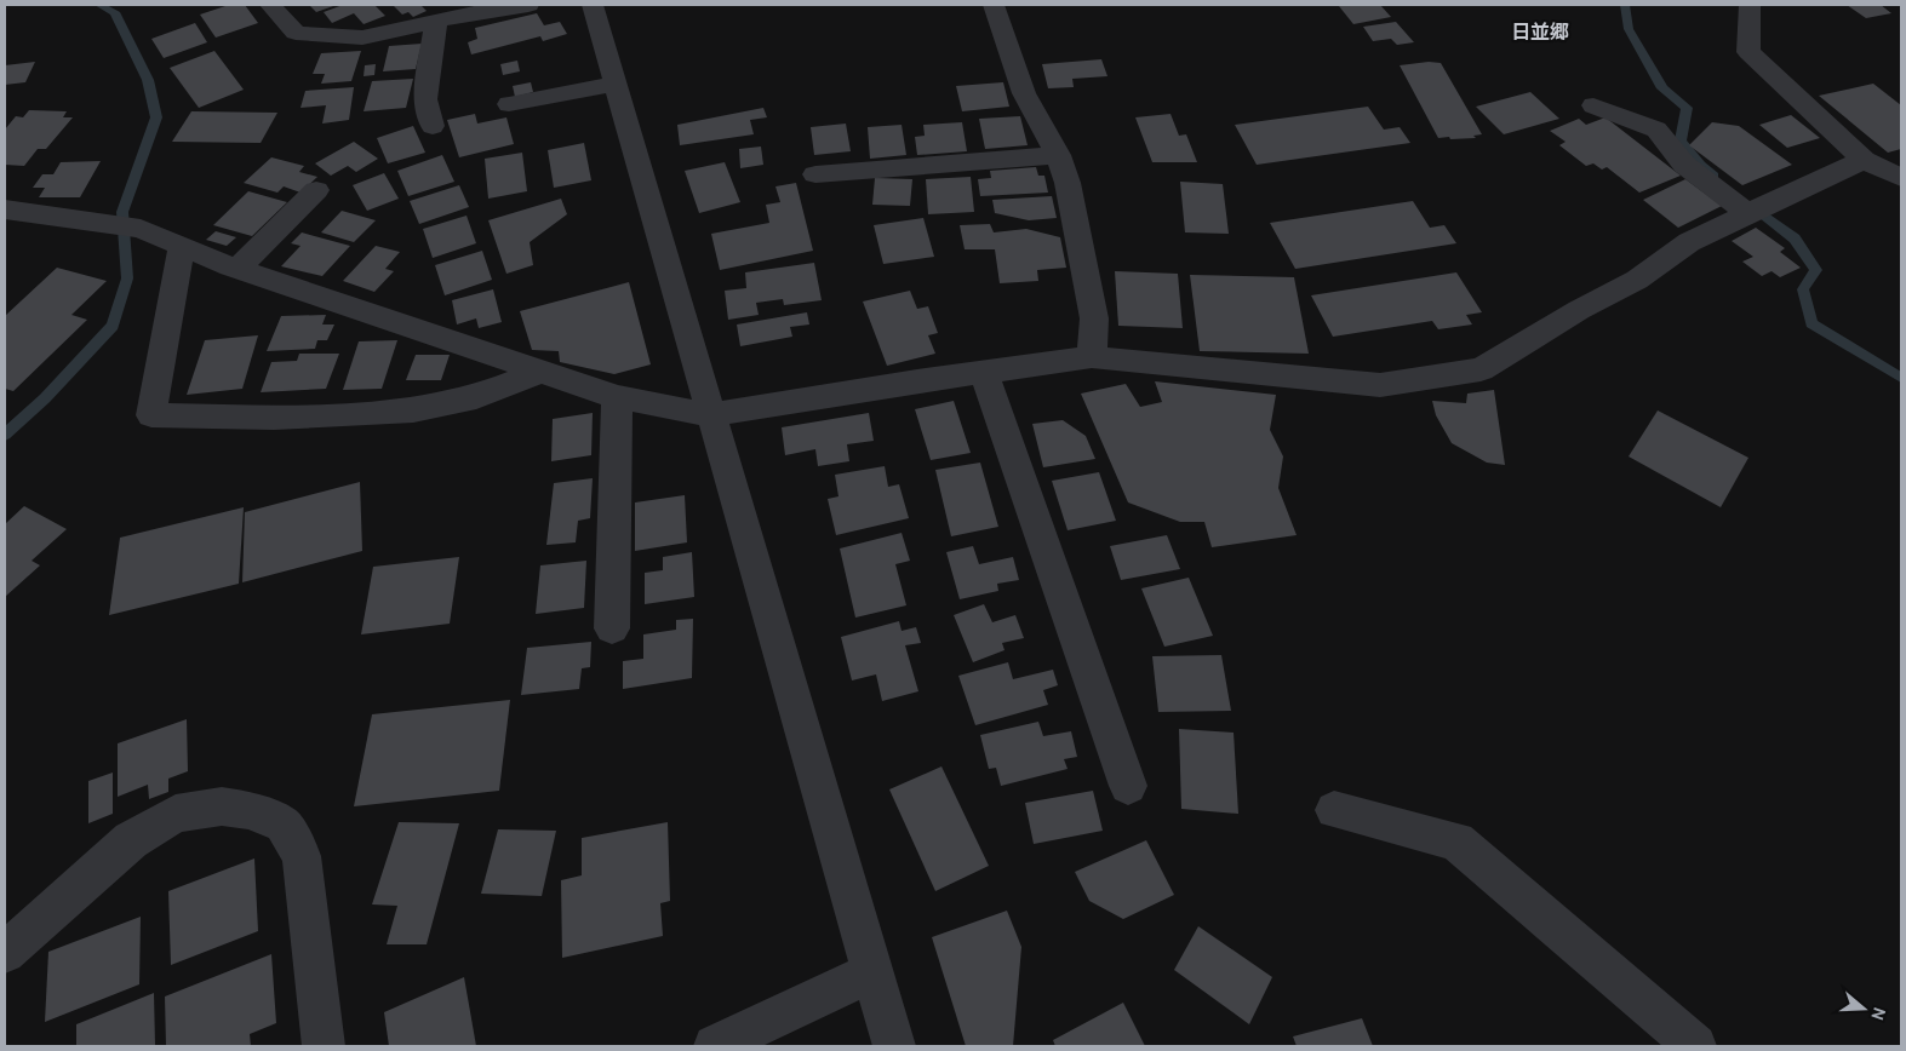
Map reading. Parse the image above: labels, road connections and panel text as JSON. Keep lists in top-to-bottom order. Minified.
{"districts":["日並郷"],"north":"right"}
